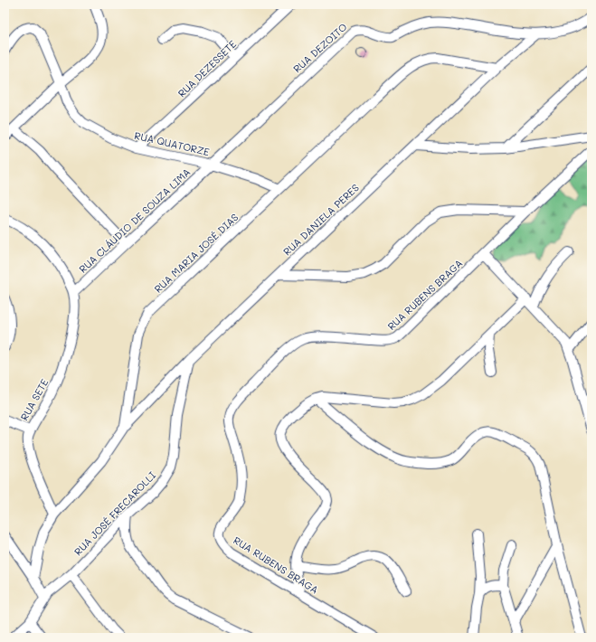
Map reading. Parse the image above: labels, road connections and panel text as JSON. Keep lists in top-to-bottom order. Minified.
{"streets":{"street":["RUA DEZOITO","RUA DEZESSETE","RUA QUATORZE","RUA DANIELA PERES","RUA CLÁUDIO DE SOUZA LIMA","RUA MARIA JOSÉ DIAS","RUA RUBENS BRAGA","RUA SETE","RUA JOSÉ FRECAROLLI"]},"crossings":[["RUA DEZOITO","RUA QUATORZE"],["RUA DEZOITO","RUA DANIELA PERES"],["RUA DEZOITO","RUA CLÁUDIO DE SOUZA LIMA"],["RUA DEZESSETE","RUA QUATORZE"],["RUA QUATORZE","RUA CLÁUDIO DE SOUZA LIMA"],["RUA QUATORZE","RUA MARIA JOSÉ DIAS"],["RUA DANIELA PERES","RUA MARIA JOSÉ DIAS"],["RUA DANIELA PERES","RUA JOSÉ FRECAROLLI"],["RUA CLÁUDIO DE SOUZA LIMA","RUA SETE"],["RUA MARIA JOSÉ DIAS","RUA SETE"]]}
